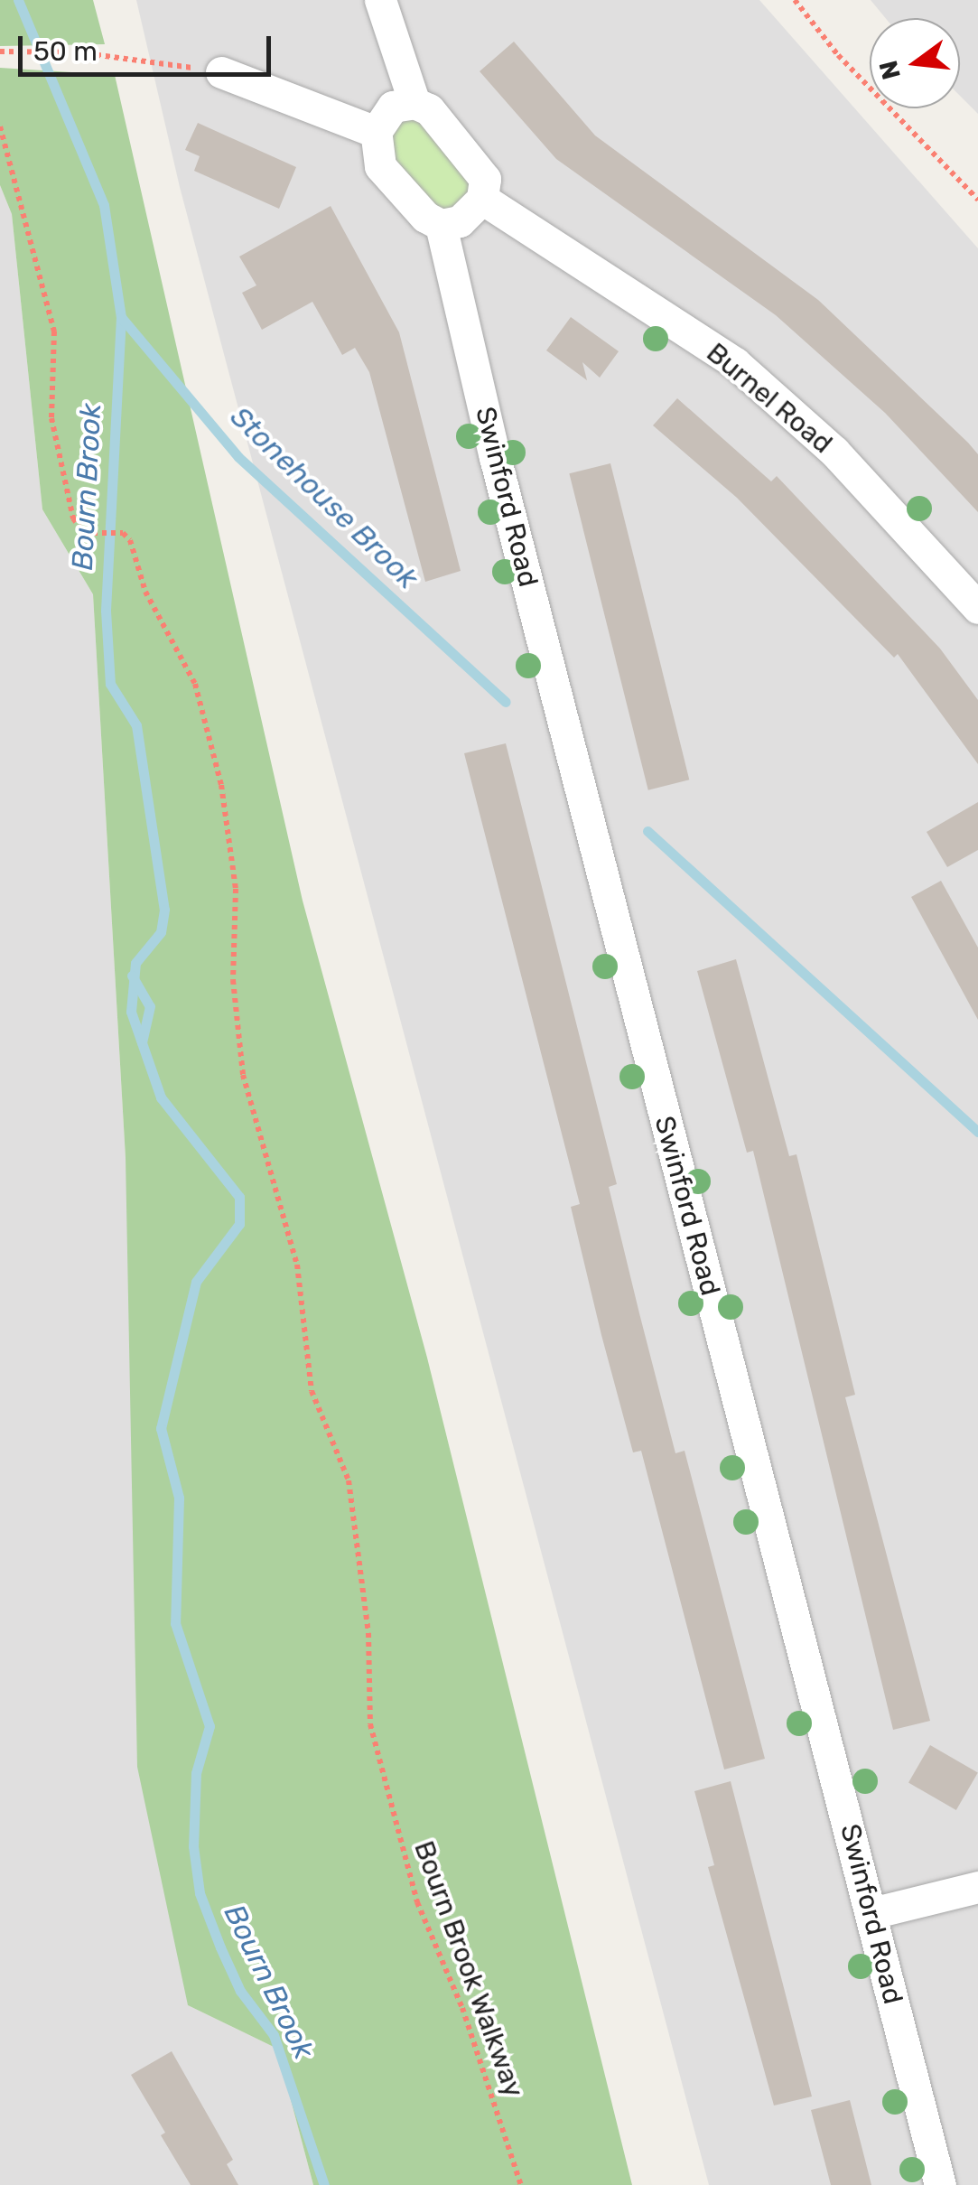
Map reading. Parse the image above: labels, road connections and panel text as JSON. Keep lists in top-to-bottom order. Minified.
{"streets":{"street":["Burnel Road","Swinford Road"],"path":["Bourn Brook Walkway"]},"water":["Bourn Brook","Stonehouse Brook"],"scale_bar":"50 m","north":"left"}
